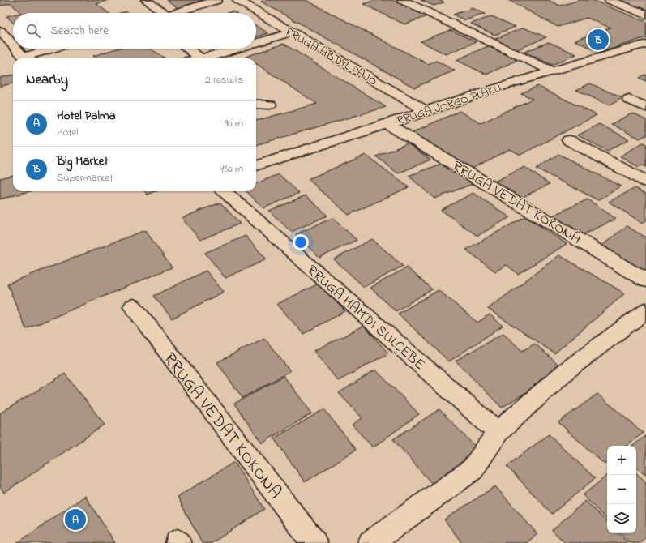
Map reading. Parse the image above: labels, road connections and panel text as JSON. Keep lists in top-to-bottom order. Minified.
{"streets":{"street":["RRUGA ABDYL PAJO","RRUGA JORGO PLAKU","RRUGA VEDAT KOKONA","RRUGA HAMDI SULÇEBE"]},"crossings":[["RRUGA ABDYL PAJO","RRUGA JORGO PLAKU"],["RRUGA JORGO PLAKU","RRUGA VEDAT KOKONA"]],"page":{"search":"Search here","pins":["B","A"],"heading":["Nearby","2 results"],"list":[{"mark":"A","name":"Hotel Palma","note":"Hotel","value":"90 m"},{"mark":"B","name":"Big Market","note":"Supermarket","value":"180 m"}],"map_buttons":["+","−"]}}
